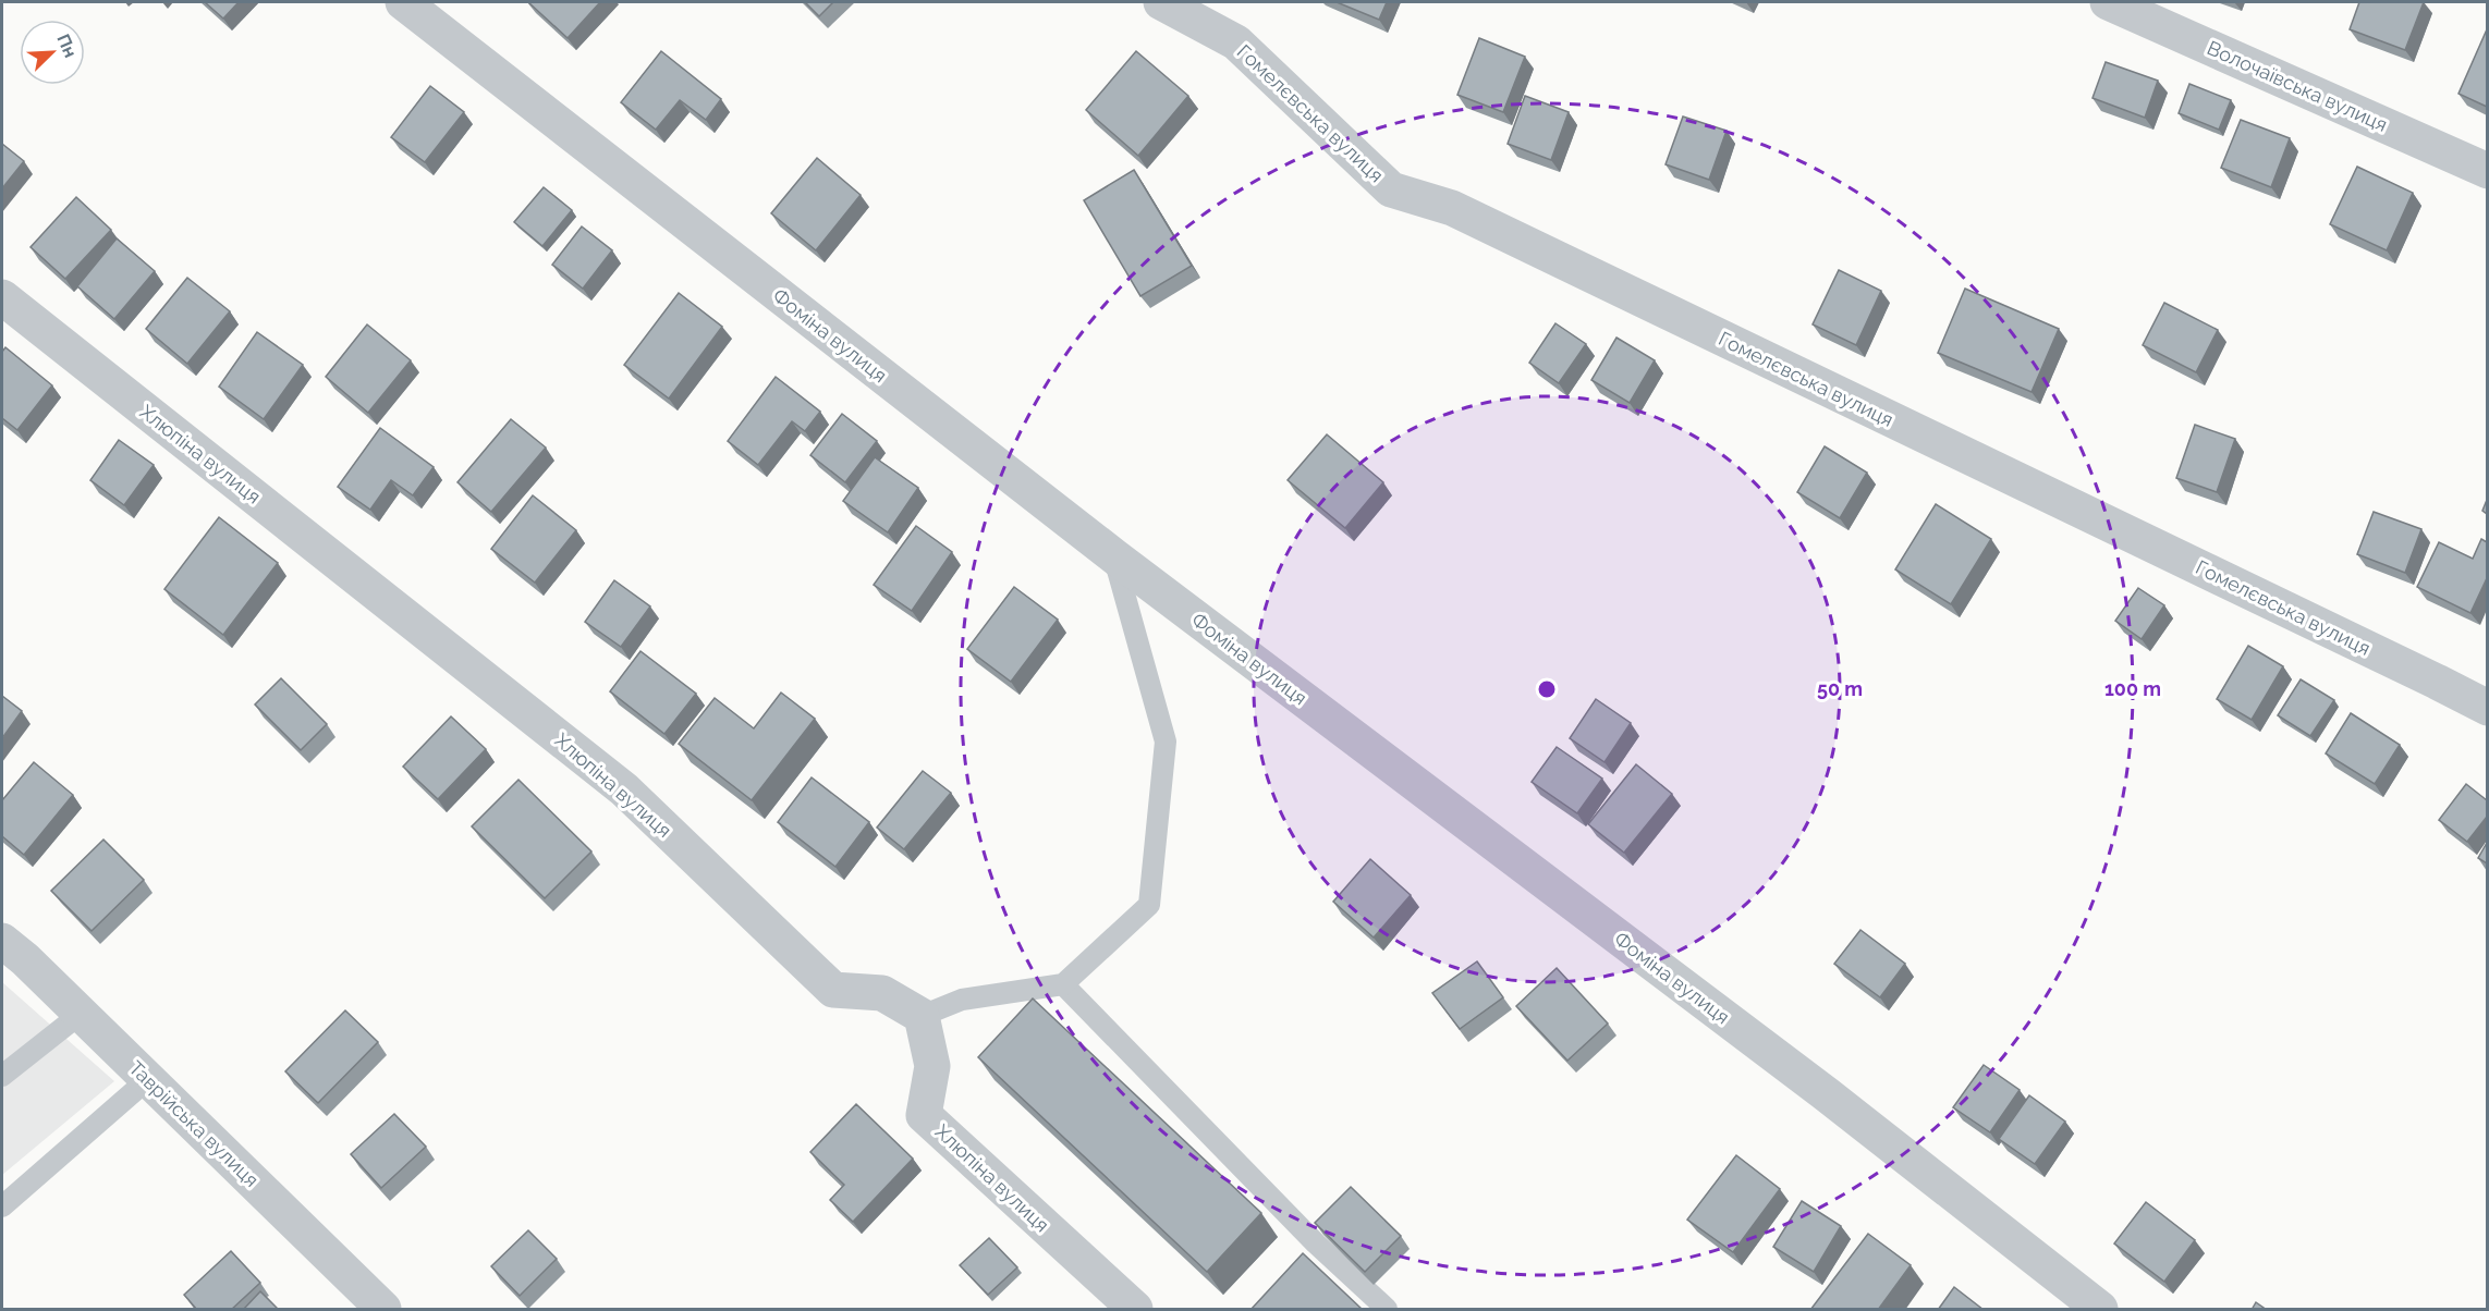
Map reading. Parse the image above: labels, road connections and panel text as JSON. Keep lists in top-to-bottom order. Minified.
{"streets":{"street":["Волочаївська вулиця","Гомелєвська вулиця","Фоміна вулиця","Хлюпіна вулиця","Таврійська вулиця"]},"north":"top right","rings":["50 m","100 m"]}
